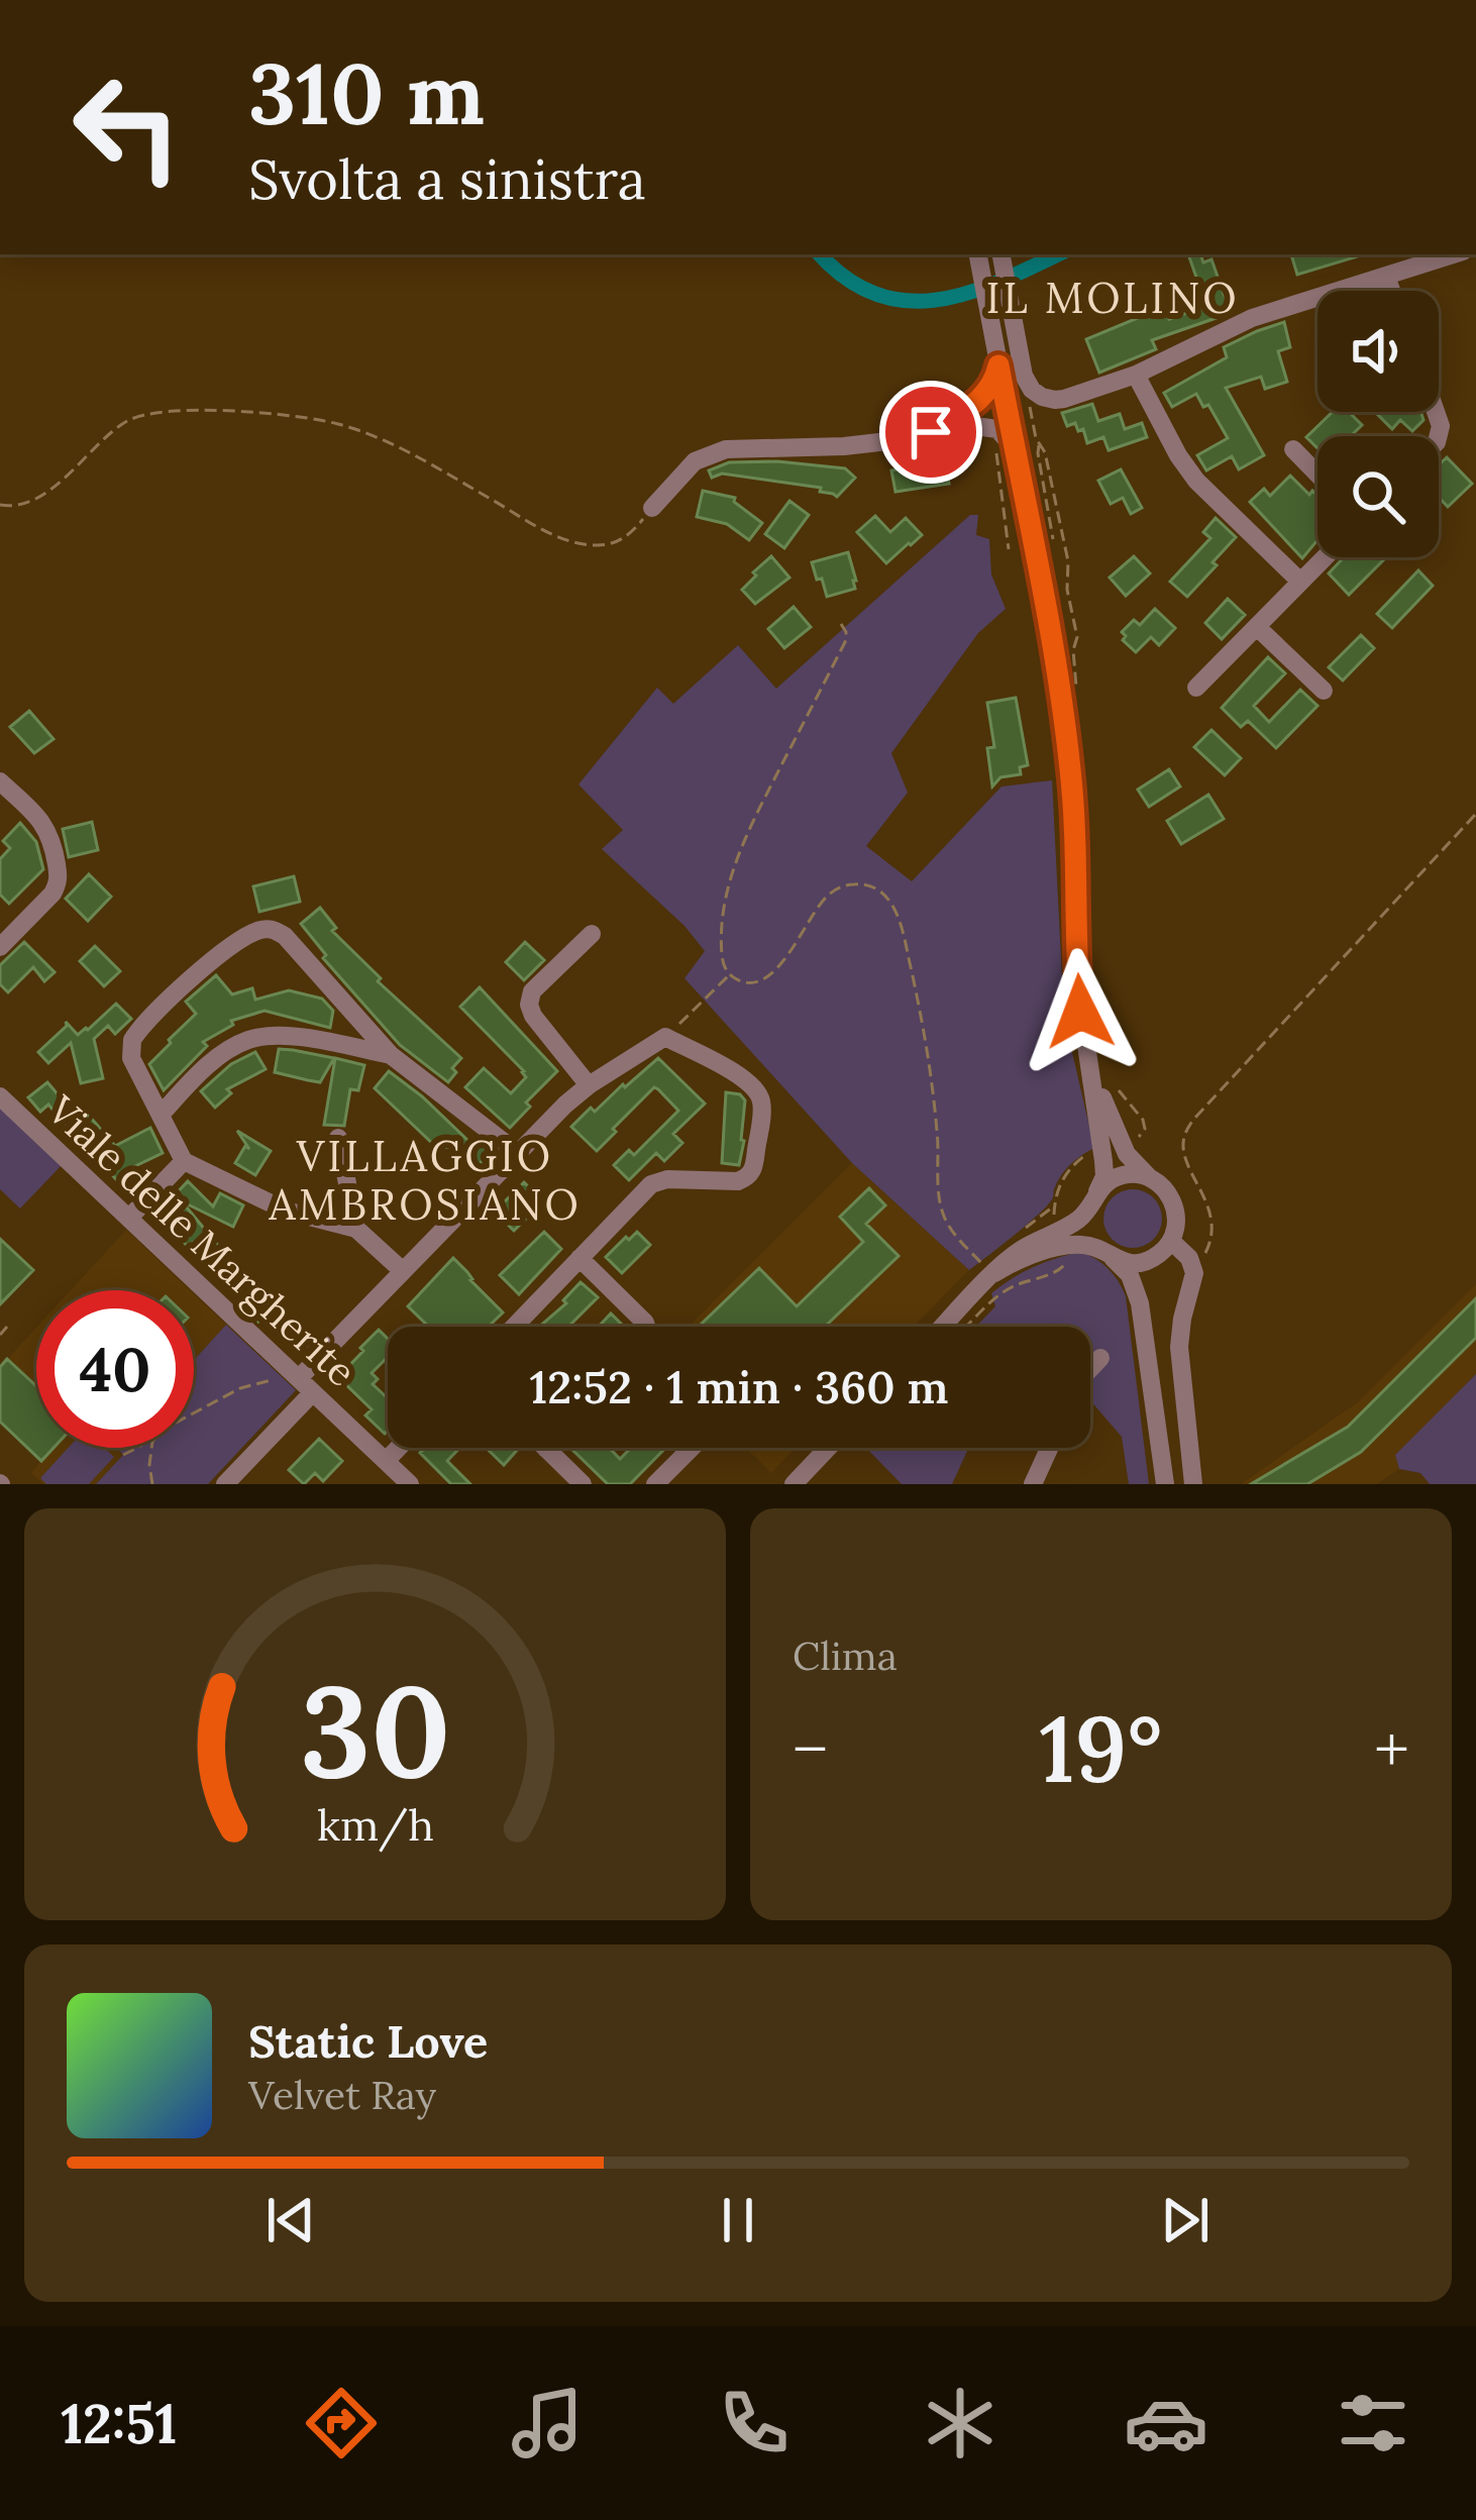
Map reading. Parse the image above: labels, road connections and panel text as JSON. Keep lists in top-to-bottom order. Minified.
{"streets":{"street":["Viale delle Margherite"]},"districts":["IL MOLINO","VILLAGGIO AMBROSIANO"],"page":{"turn":["310 m","Svolta a sinistra"],"limit":"40","trip":"12:52 · 1 min · 360 m","tile":"Clima","heat":["−","19°","+"],"song":["Static Love","Velvet Ray"],"tabs":"12:51","gauge":["30","km/h"]}}
